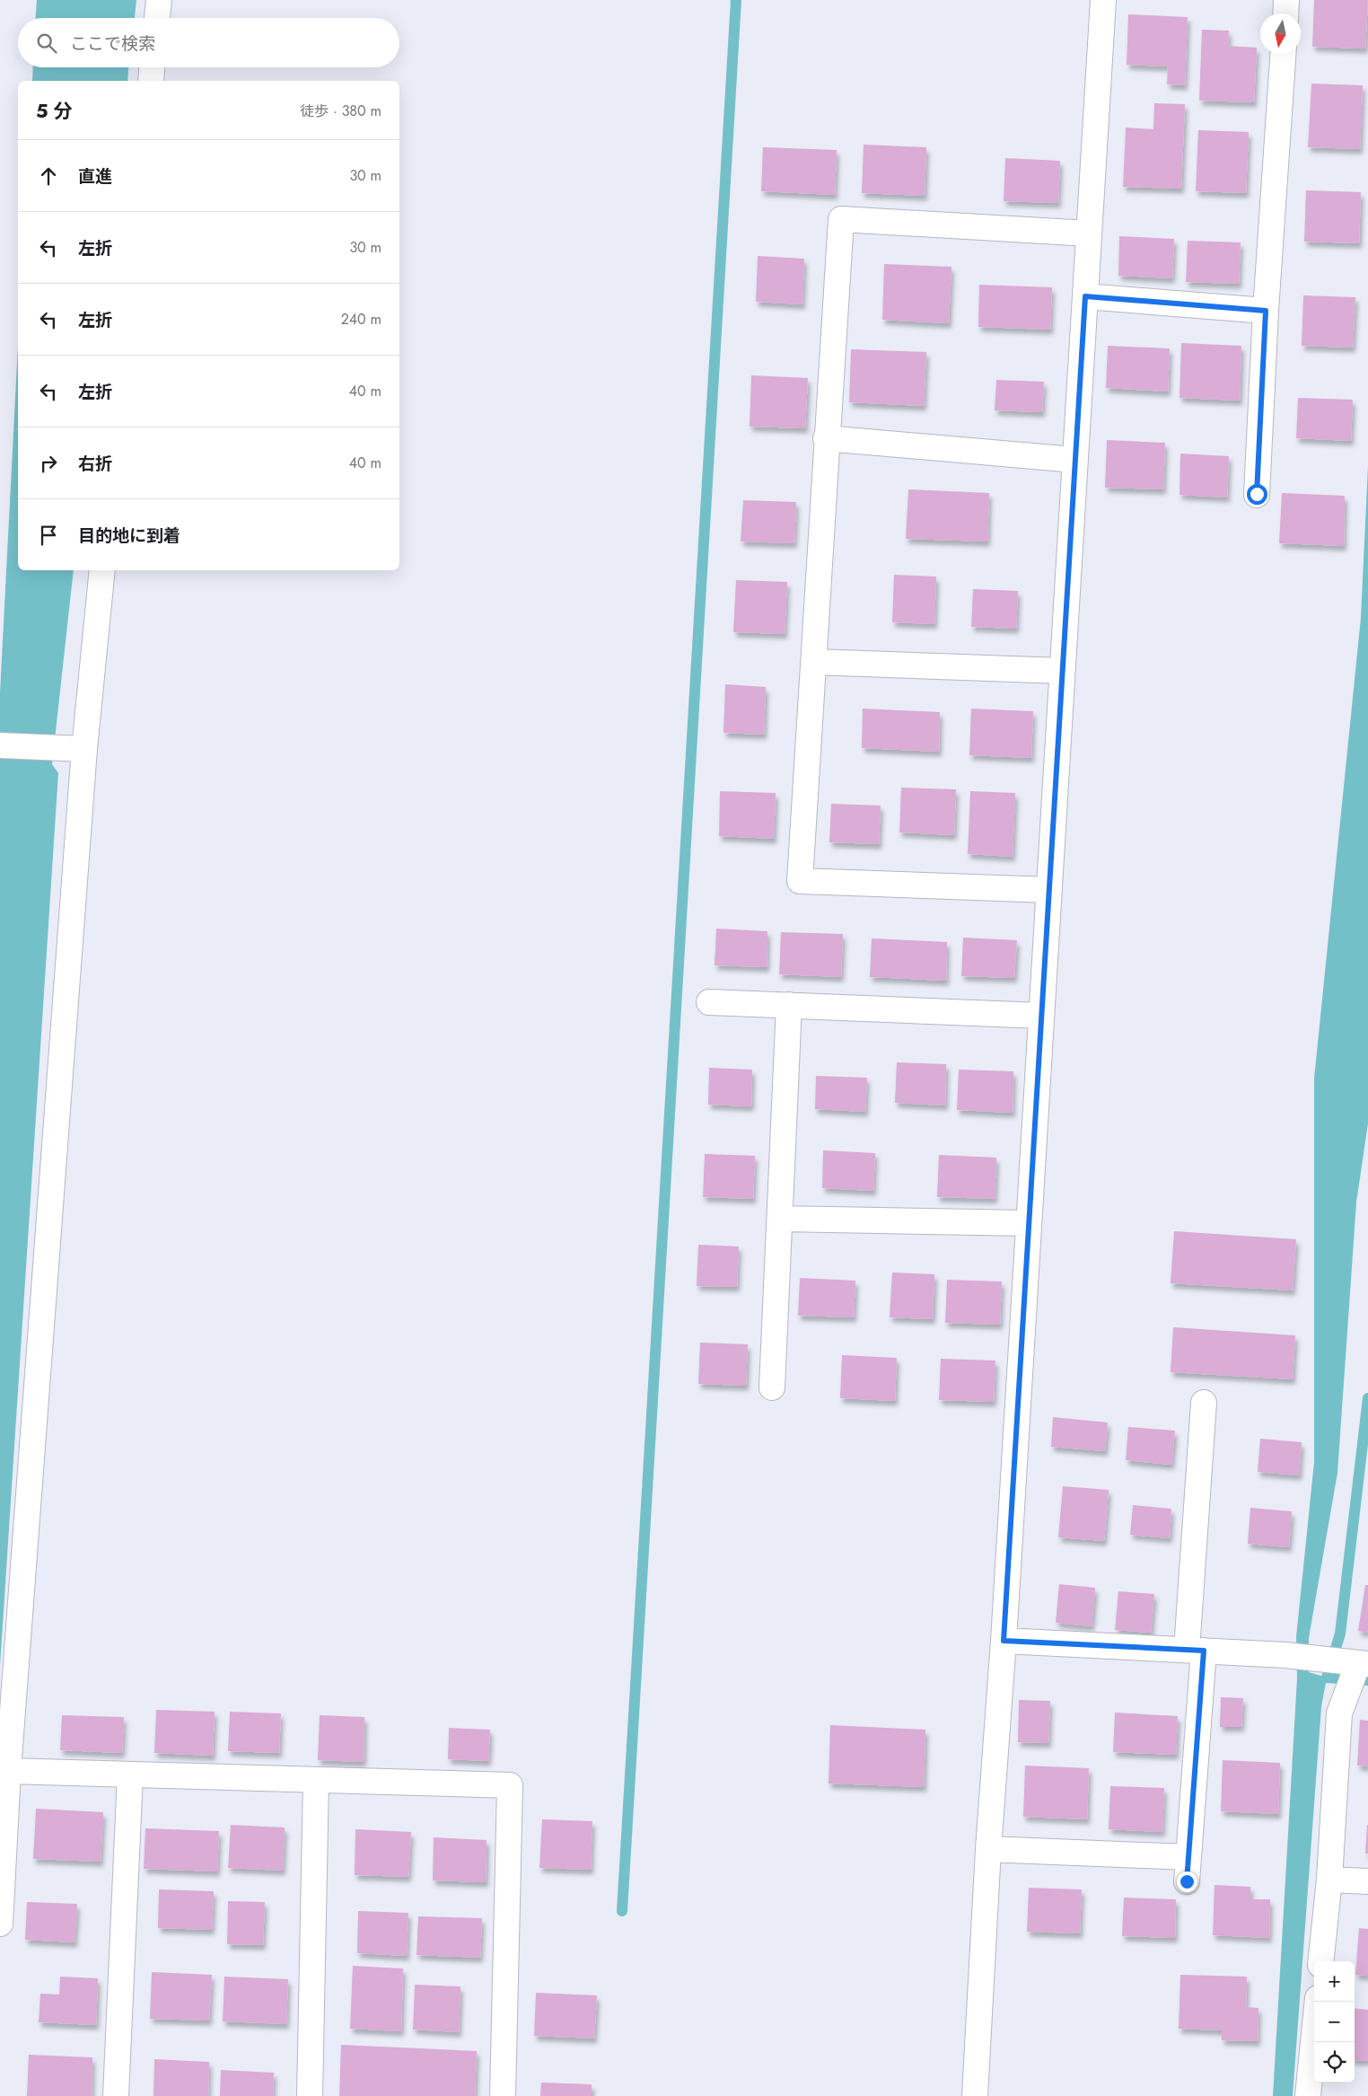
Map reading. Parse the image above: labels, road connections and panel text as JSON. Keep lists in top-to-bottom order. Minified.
{"north":"bottom","page":{"search":"ここで検索","heading":["5 分","徒歩 · 380 m"],"list":[["直進","30 m"],["左折","30 m"],["左折","240 m"],["左折","40 m"],["右折","40 m"],"目的地に到着"],"map_buttons":["+","−"]}}
